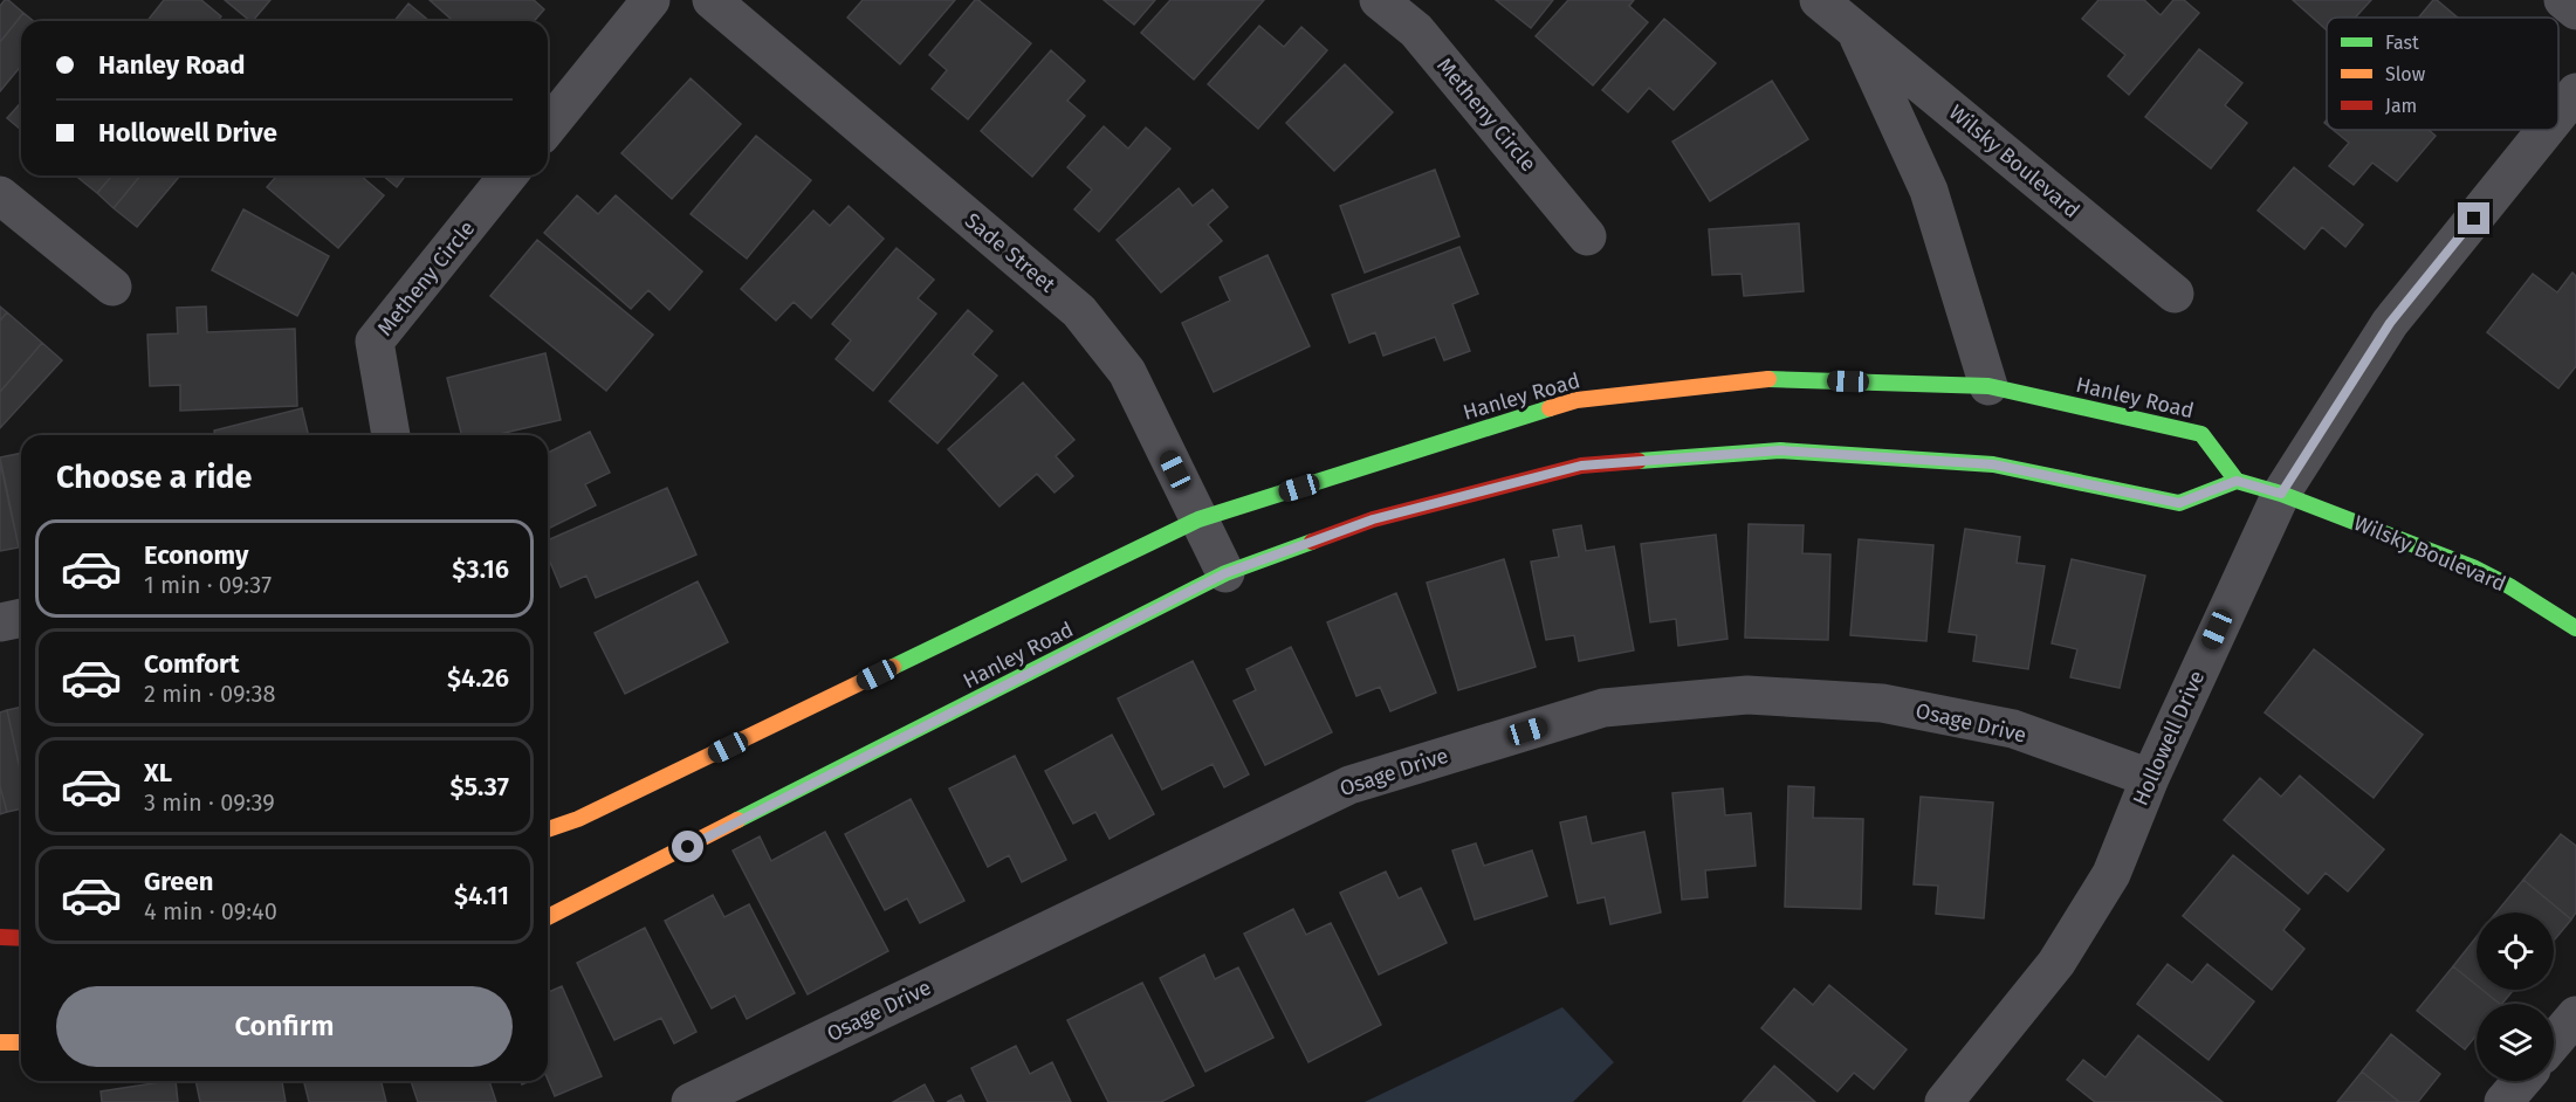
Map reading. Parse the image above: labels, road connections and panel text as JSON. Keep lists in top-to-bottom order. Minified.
{"streets":{"main road":["Wilsky Boulevard","Hanley Road"],"street":["Metheny Circle","Sade Street","Osage Drive","Hollowell Drive"]},"crossings":[["Wilsky Boulevard","Hanley Road"],["Wilsky Boulevard","Hollowell Drive"],["Sade Street","Hanley Road"],["Osage Drive","Hollowell Drive"]],"legend":["Fast","Slow","Jam"],"page":{"banner":["Hanley Road","Hollowell Drive"],"heading":"Choose a ride","list":[{"name":"Economy","note":"1 min · 09:37","value":"$3.16"},{"name":"Comfort","note":"2 min · 09:38","value":"$4.26"},{"name":"XL","note":"3 min · 09:39","value":"$5.37"},{"name":"Green","note":"4 min · 09:40","value":"$4.11"}],"buttons":"Confirm"}}
